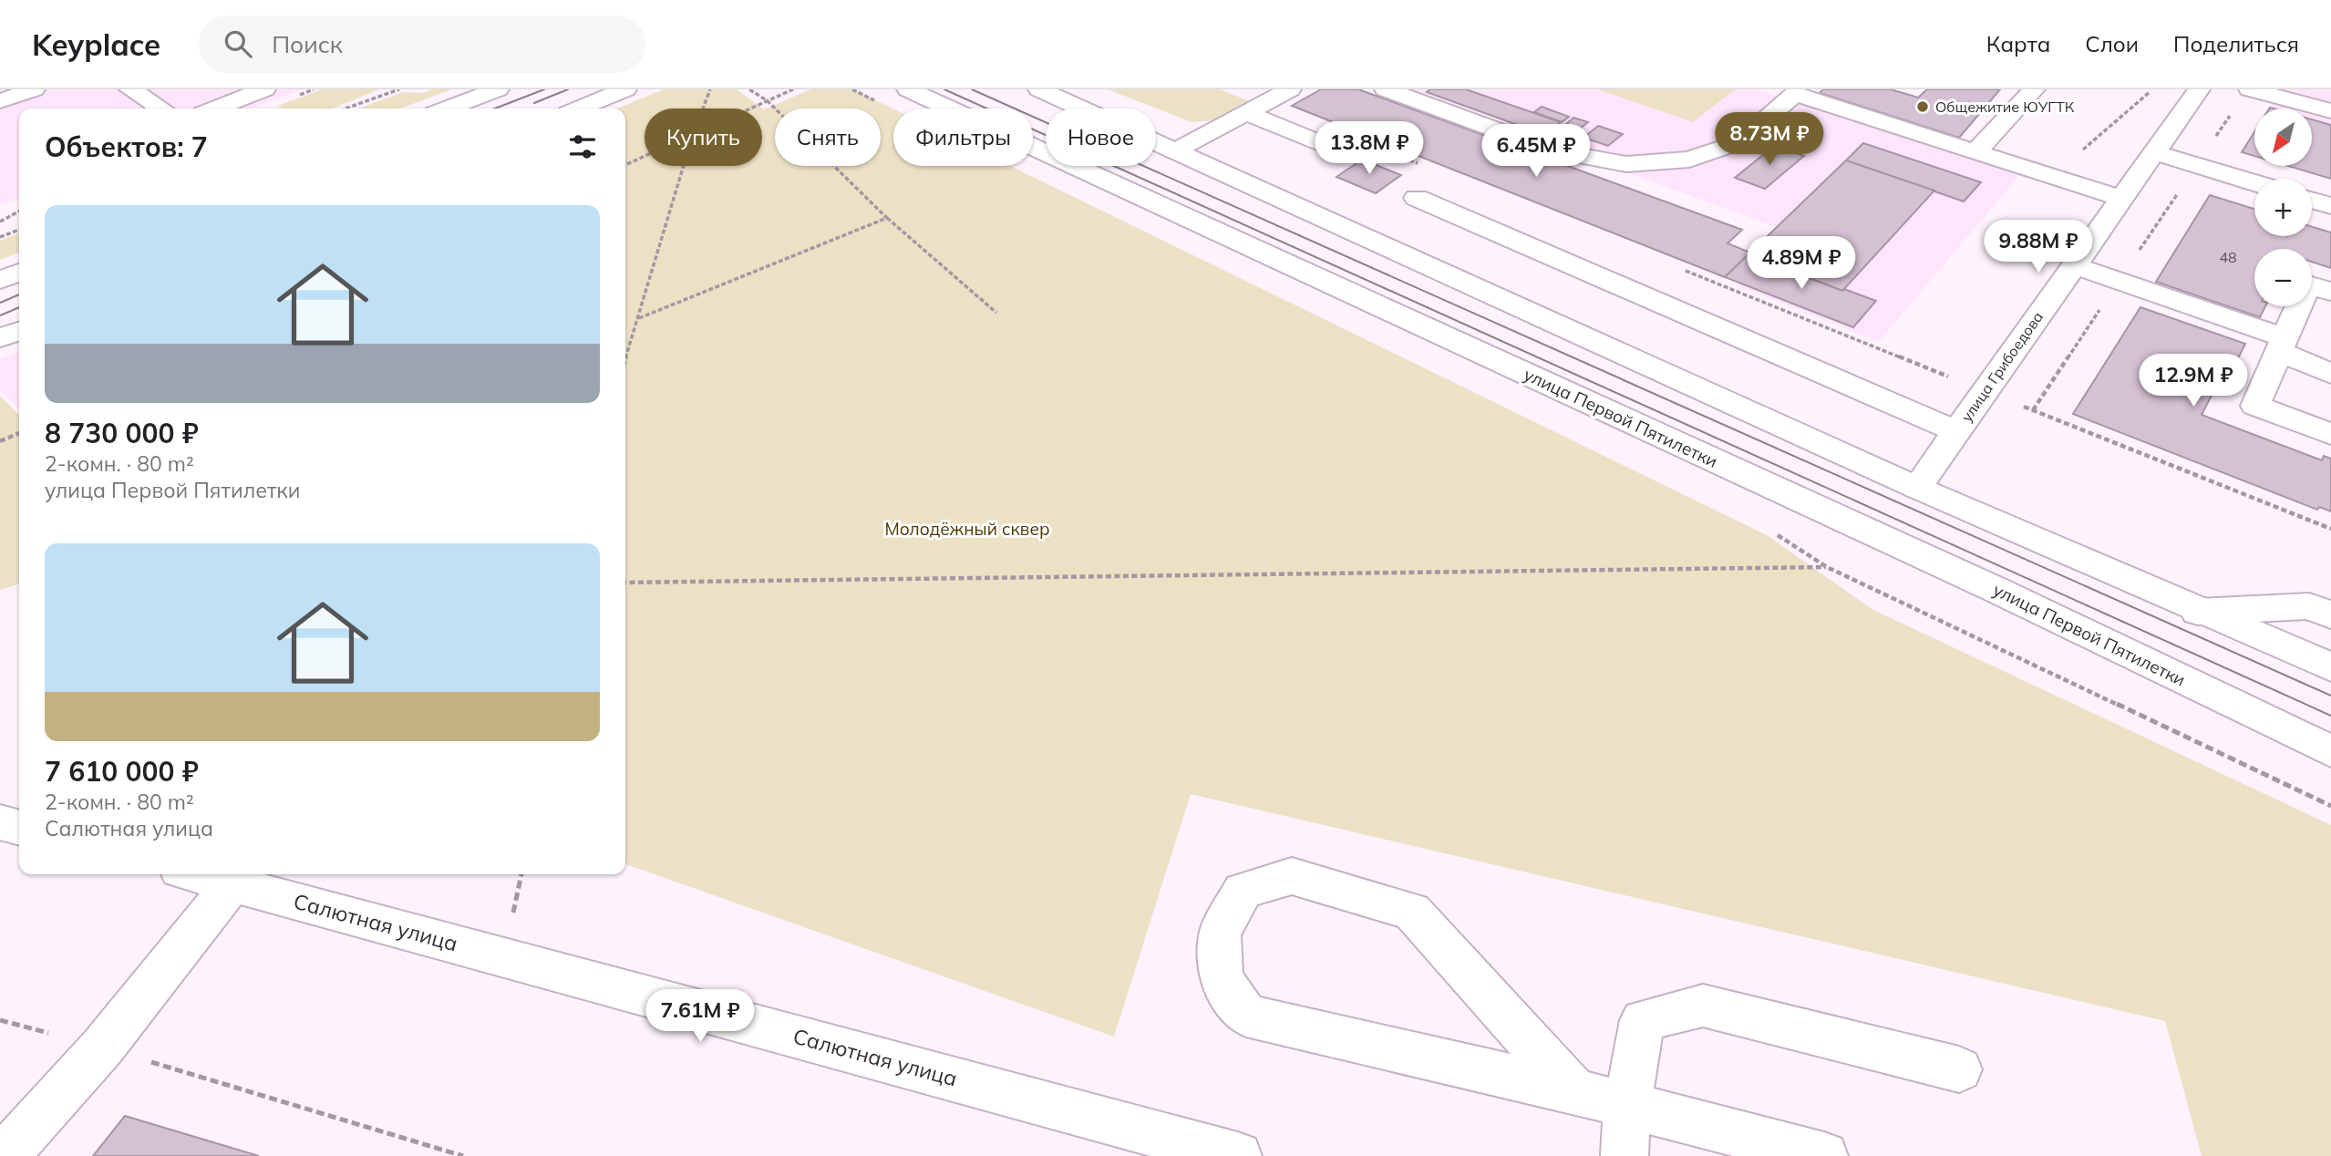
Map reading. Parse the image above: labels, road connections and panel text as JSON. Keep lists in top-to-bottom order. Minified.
{"streets":{"main road":["улица Грибоедова","улица Первой Пятилетки","Салютная улица"]},"parks":["Молодёжный сквер"],"places":["Общежитие ЮУГТК"],"house_numbers":["48"],"north":"bottom left","page":{"header":"Keyplace","search":"Поиск","nav":["Карта","Слои","Поделиться"],"map_buttons":["+","−"],"chip":["Купить","Снять","Фильтры","Новое"],"heading":"Объектов: 7","price":["8.73M ₽","13.8M ₽","6.45M ₽","9.88M ₽","4.89M ₽","12.9M ₽","7.61M ₽"],"list":[{"name":"8 730 000 ₽","note":"2-комн. · 80 m² · улица Первой Пятилетки"},{"name":"7 610 000 ₽","note":"2-комн. · 80 m² · Салютная улица"}]}}
